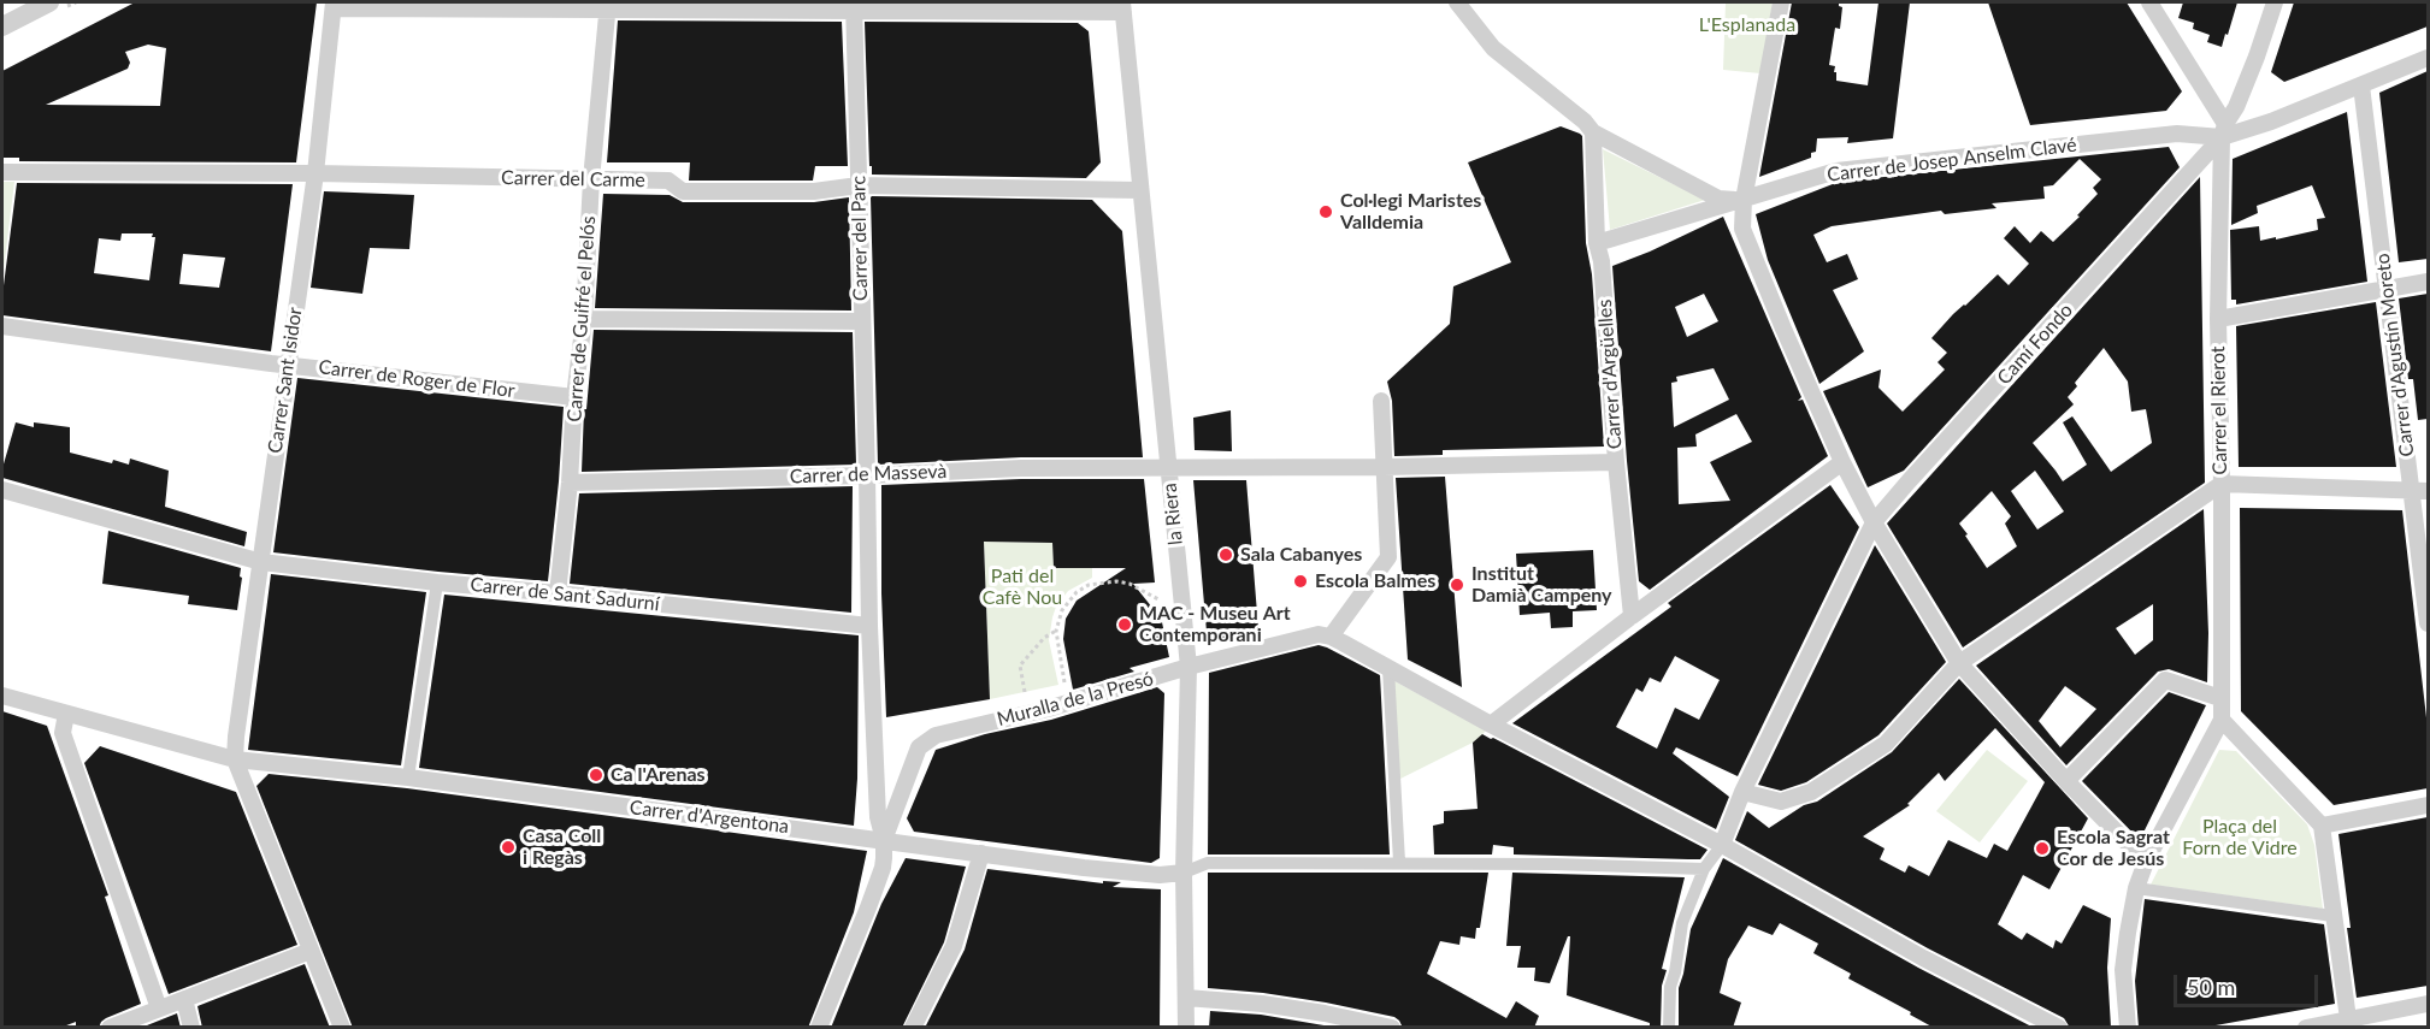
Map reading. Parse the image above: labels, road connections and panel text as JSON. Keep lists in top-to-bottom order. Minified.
{"streets":{"street":["Carrer de Josep Anselm Clavé","Carrer del Carme","Carrer del Parc","Carrer de Guifré el Pelós","Camí Fondo","Carrer d'Agustín Moreto","Carrer d'Argüelles","Carrer de Roger de Flor","Carrer Sant Isidor","Carrer el Rierot","Carrer de Massevà","la Riera","Carrer de Sant Sadurní","Muralla de la Presó","Carrer d'Argentona"]},"crossings":[["Carrer de Josep Anselm Clavé","Camí Fondo"],["Carrer de Josep Anselm Clavé","Carrer d'Agustín Moreto"],["Carrer de Josep Anselm Clavé","Carrer d'Argüelles"],["Carrer de Josep Anselm Clavé","Carrer el Rierot"],["Carrer del Carme","Carrer del Parc"],["Carrer del Carme","Carrer de Guifré el Pelós"],["Carrer del Carme","Carrer Sant Isidor"],["Carrer del Carme","la Riera"],["Carrer del Parc","Carrer de Massevà"],["Carrer del Parc","Carrer de Sant Sadurní"],["Carrer del Parc","Muralla de la Presó"],["Carrer del Parc","Carrer d'Argentona"],["Carrer de Guifré el Pelós","Carrer de Roger de Flor"],["Carrer de Guifré el Pelós","Carrer de Massevà"],["Carrer de Guifré el Pelós","Carrer de Sant Sadurní"],["Camí Fondo","Carrer el Rierot"],["Carrer d'Argüelles","Carrer de Massevà"],["Carrer de Roger de Flor","Carrer Sant Isidor"],["Carrer Sant Isidor","Carrer de Sant Sadurní"],["Carrer Sant Isidor","Carrer d'Argentona"],["Carrer de Massevà","la Riera"],["la Riera","Muralla de la Presó"],["la Riera","Carrer d'Argentona"],["Muralla de la Presó","Carrer d'Argentona"]],"parks":["L'Esplanada","Pati del Cafè Nou","Plaça del Forn de Vidre"],"places":["Col·legi Maristes Valldemia","Sala Cabanyes","Escola Balmes","Institut Damià Campeny","MAC - Museu Art Contemporani","Ca l'Arenas","Casa Coll i Regàs","Escola Sagrat Cor de Jesús"],"scale_bar":"50 m"}
